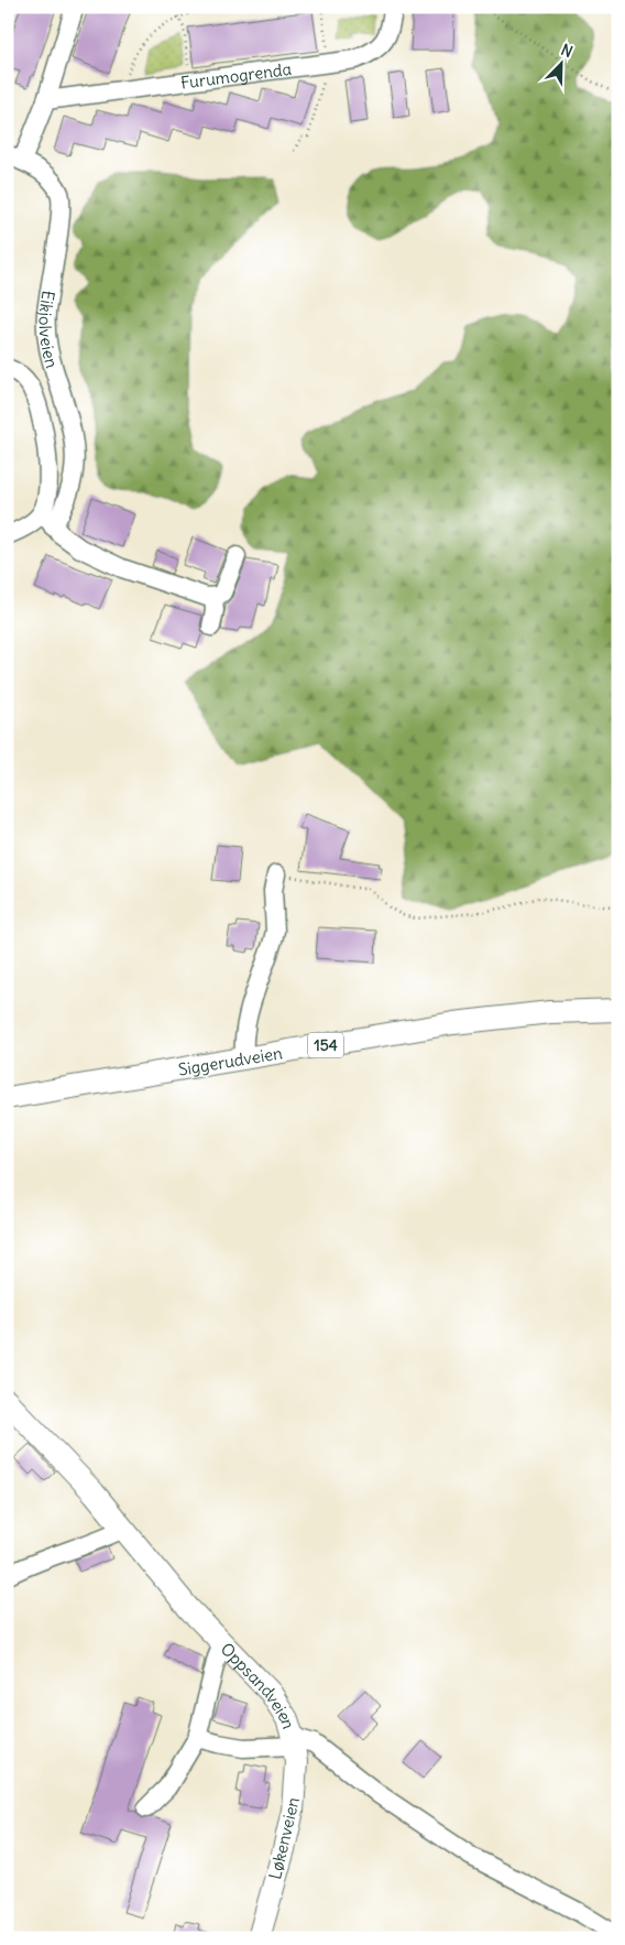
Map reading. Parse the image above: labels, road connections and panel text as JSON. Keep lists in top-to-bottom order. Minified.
{"streets":{"main road":["154","Siggerudveien","Oppsandveien","Løkenveien"],"street":["Furumogrenda","Eikjolveien"]},"crossings":[["Oppsandveien","Løkenveien"]],"north":"top right"}
